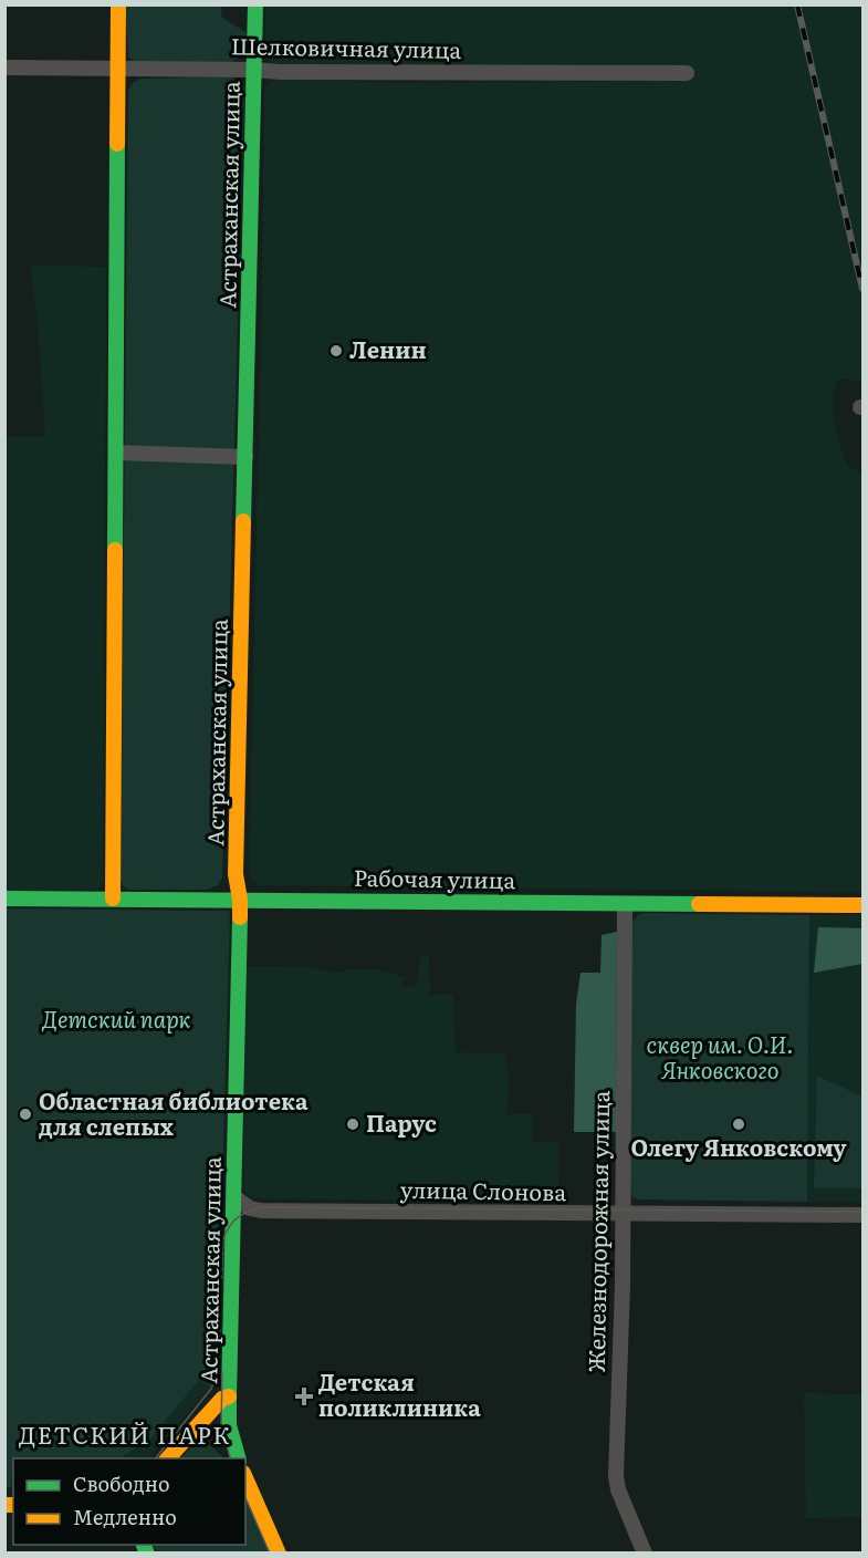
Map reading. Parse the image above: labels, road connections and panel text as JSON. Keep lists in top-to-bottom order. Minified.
{"streets":{"main road":["Астраханская улица","Рабочая улица"],"street":["Шелковичная улица","улица Слонова","Железнодорожная улица"]},"crossings":[["Шелковичная улица","Астраханская улица"],["Астраханская улица","Рабочая улица"],["Астраханская улица","улица Слонова"],["Рабочая улица","Железнодорожная улица"],["улица Слонова","Железнодорожная улица"]],"districts":["ДЕТСКИЙ ПАРК"],"parks":["Детский парк","сквер им. О.И. Янковского"],"places":{"other":["Ленин","Областная библиотека для слепых","Парус","Олегу Янковскому"],"health":["Детская поликлиника"]},"legend":["Свободно","Медленно"]}
